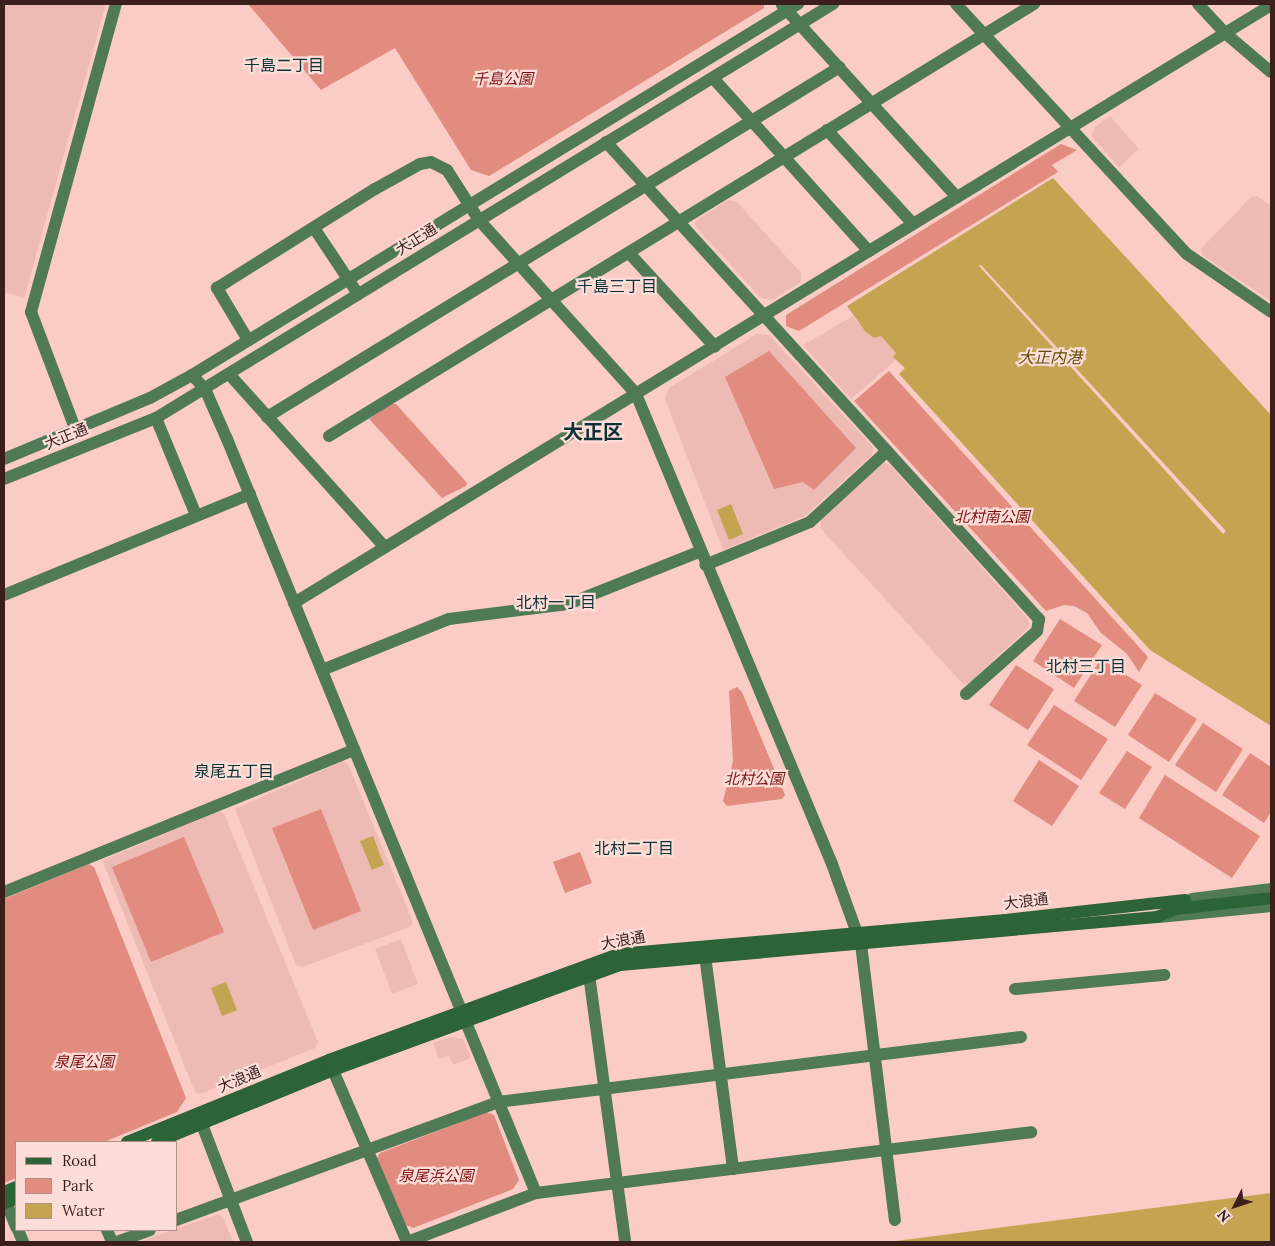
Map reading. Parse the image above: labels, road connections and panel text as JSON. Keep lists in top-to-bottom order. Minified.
{"streets":{"main road":["大浪通"],"street":["大正通"]},"districts":["千島二丁目","千島三丁目","大正区","北村一丁目","北村三丁目","泉尾五丁目","北村二丁目"],"water":["大正内港"],"parks":["千島公園","北村南公園","北村公園","泉尾公園","泉尾浜公園"],"legend":["Road","Park","Water"],"north":"bottom left"}
